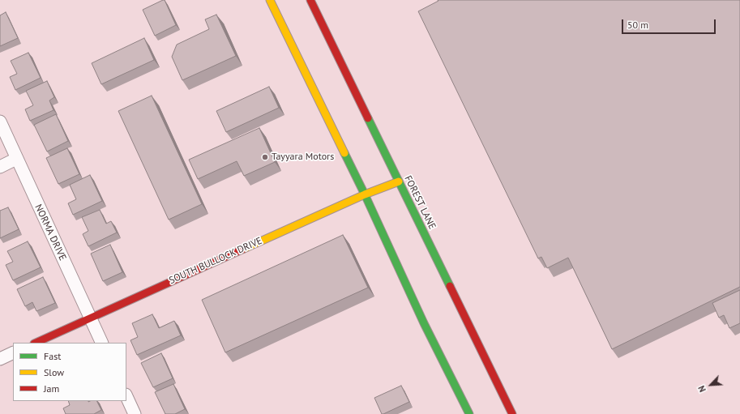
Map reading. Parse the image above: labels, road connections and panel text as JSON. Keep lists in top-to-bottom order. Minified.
{"streets":{"main road":["FOREST LANE","SOUTH BULLOCK DRIVE"],"street":["NORMA DRIVE"]},"crossings":[["FOREST LANE","SOUTH BULLOCK DRIVE"],["NORMA DRIVE","SOUTH BULLOCK DRIVE"]],"places":["Tayyara Motors"],"legend":["Fast","Slow","Jam"],"scale_bar":"50 m","north":"bottom left"}
